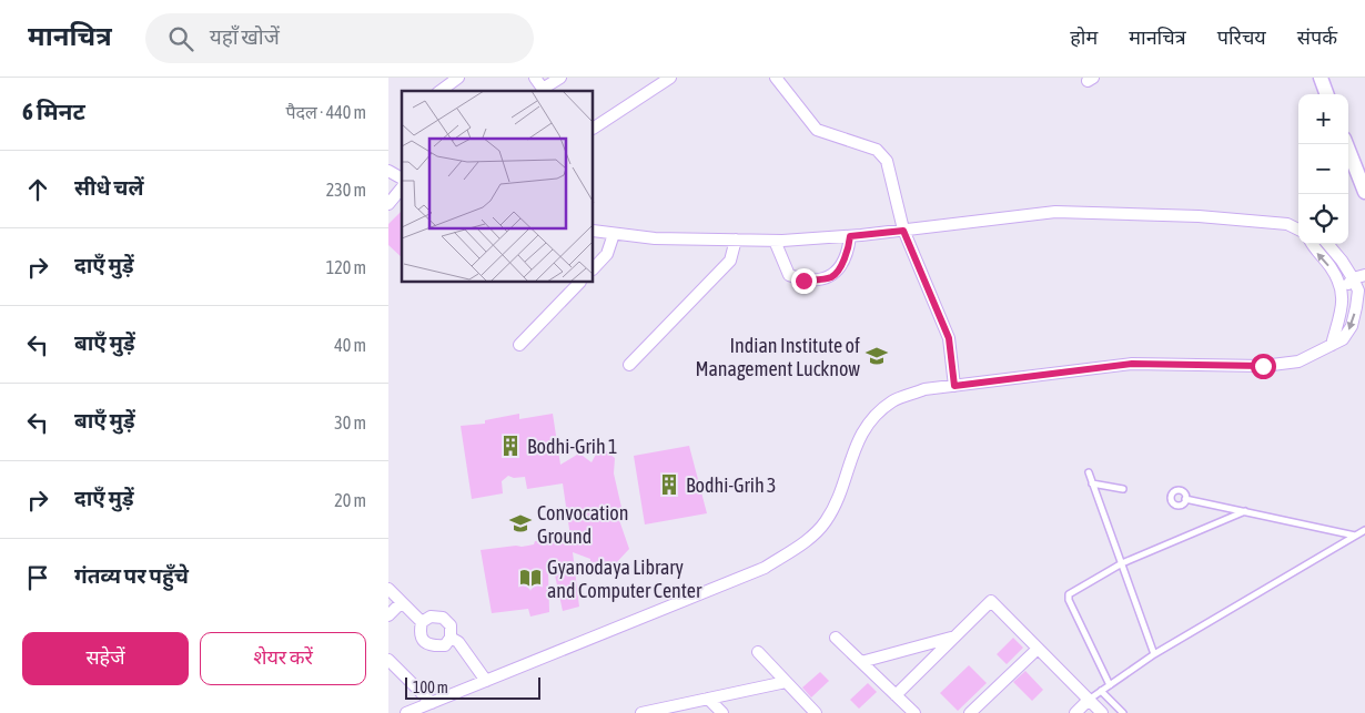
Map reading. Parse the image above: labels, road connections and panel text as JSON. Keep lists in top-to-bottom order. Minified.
{"places":{"school or university":["Indian Institute of Management Lucknow","Convocation Ground"],"building":["Bodhi-Grih 1","Bodhi-Grih 3"],"library":["Gyanodaya Library and Computer Center"]},"scale_bar":"100 m","page":{"header":"मानचित्र","search":"यहाँ खोजें","nav":["होम","मानचित्र","परिचय","संपर्क"],"heading":["6 मिनट","पैदल · 440 m"],"map_buttons":["+","−"],"list":[["सीधे चलें","230 m"],["दाएँ मुड़ें","120 m"],["बाएँ मुड़ें","40 m"],["बाएँ मुड़ें","30 m"],["दाएँ मुड़ें","20 m"],"गंतव्य पर पहुँचे"],"buttons":["सहेजें","शेयर करें"],"scale":"100 m"}}
